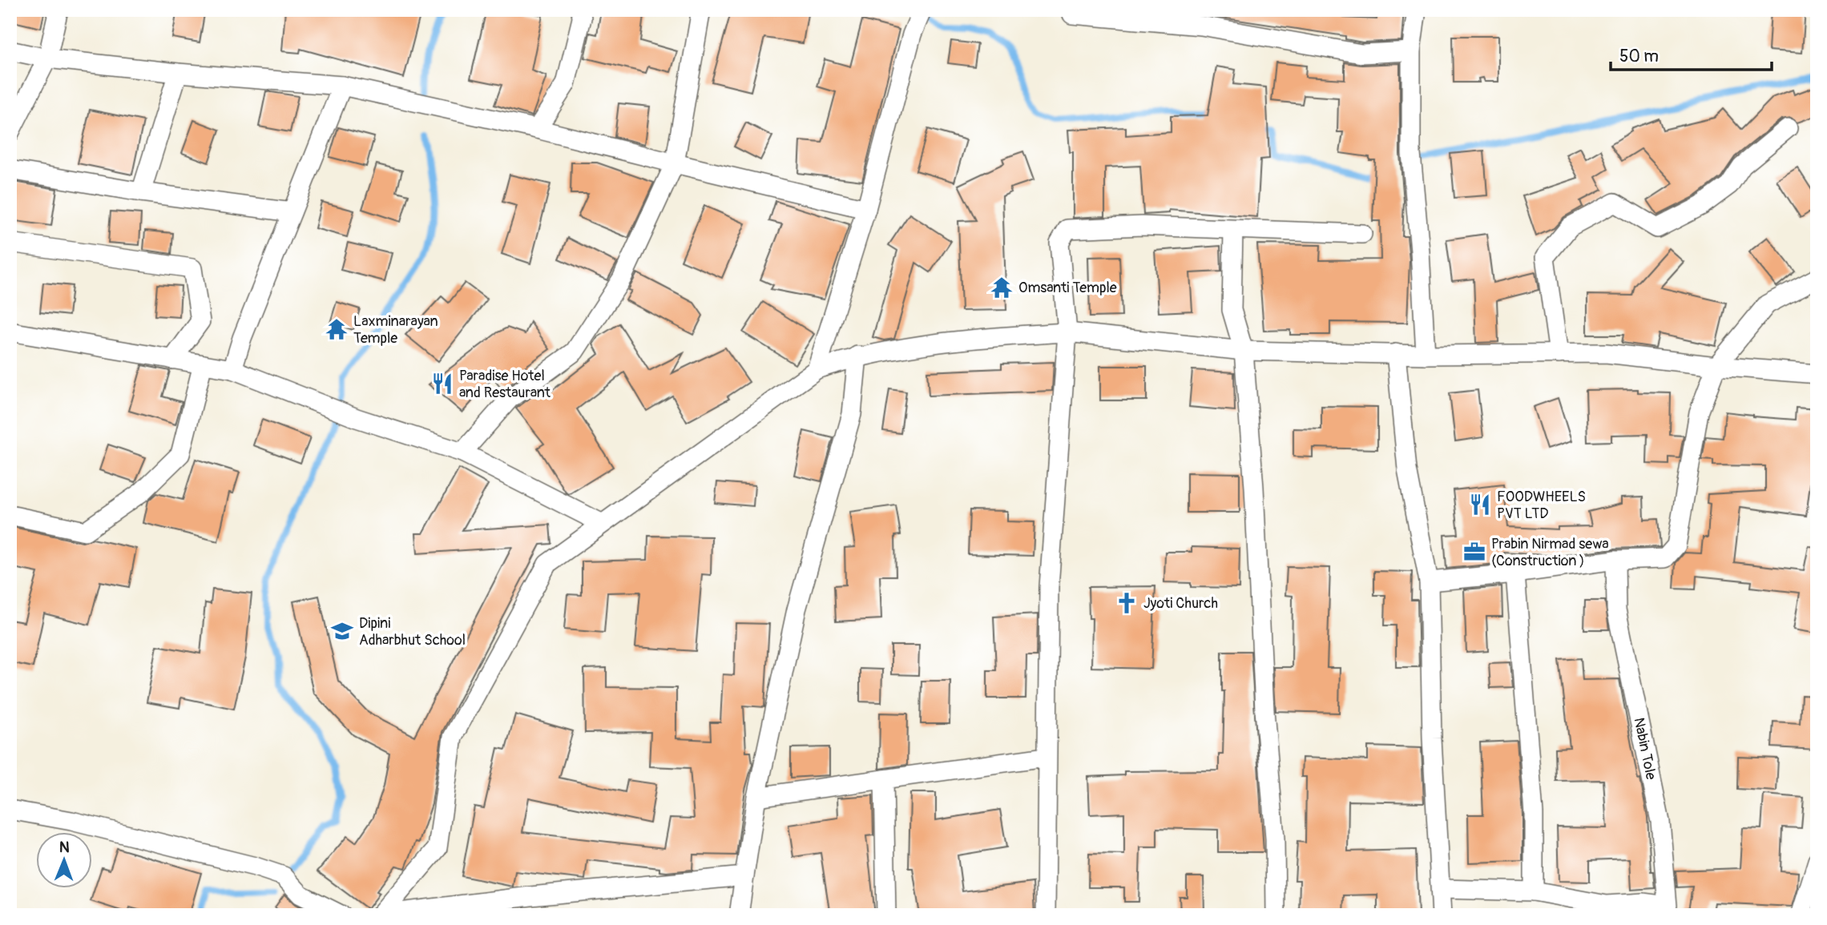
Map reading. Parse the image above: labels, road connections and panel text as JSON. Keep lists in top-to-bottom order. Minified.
{"streets":{"street":["Nabin Tole"]},"places":{"temple":["Omsanti Temple","Laxminarayan Temple"],"restaurant":["Paradise Hotel and Restaurant","FOODWHEELS PVT LTD"],"office":["Prabin Nirmad sewa (Construction )"],"church":["Jyoti Church"],"school or university":["Dipini Adharbhut School"]},"scale_bar":"50 m","north":"top"}
